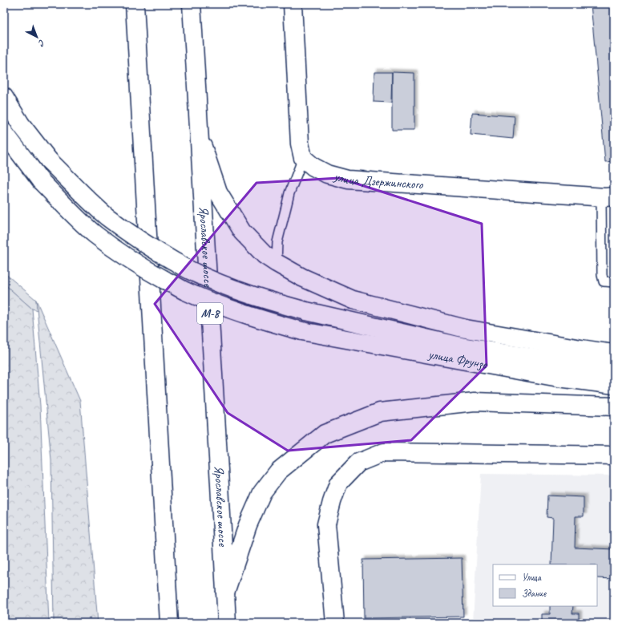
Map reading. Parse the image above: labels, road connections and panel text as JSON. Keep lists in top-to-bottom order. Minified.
{"streets":{"main road":["улица Дзержинского","Ярославское шоссе","М-8","улица Фрунзе"]},"legend":["Улица","Здание"],"north":"bottom right"}
